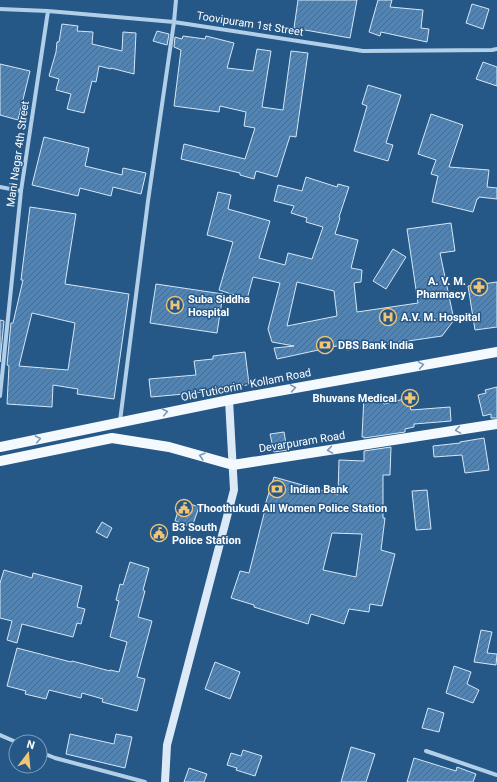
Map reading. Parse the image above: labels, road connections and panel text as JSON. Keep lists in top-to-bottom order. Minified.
{"streets":{"main road":["Old Tuticorin - Kollam Road","Devarpuram Road"],"street":["Toovipuram 1st Street","Mani Nagar 4th Street"]},"crossings":[["Toovipuram 1st Street","Mani Nagar 4th Street"]],"one_way":["Old Tuticorin - Kollam Road","Devarpuram Road"],"places":{"pharmacy":["A. V. M. Pharmacy","Bhuvans Medical"],"hospital":["Suba Siddha Hospital","A.V. M. Hospital"],"bank":["DBS Bank India","Indian Bank"],"public building":["Thoothukudi All Women Police Station","B3 South Police Station"]},"north":"top"}
